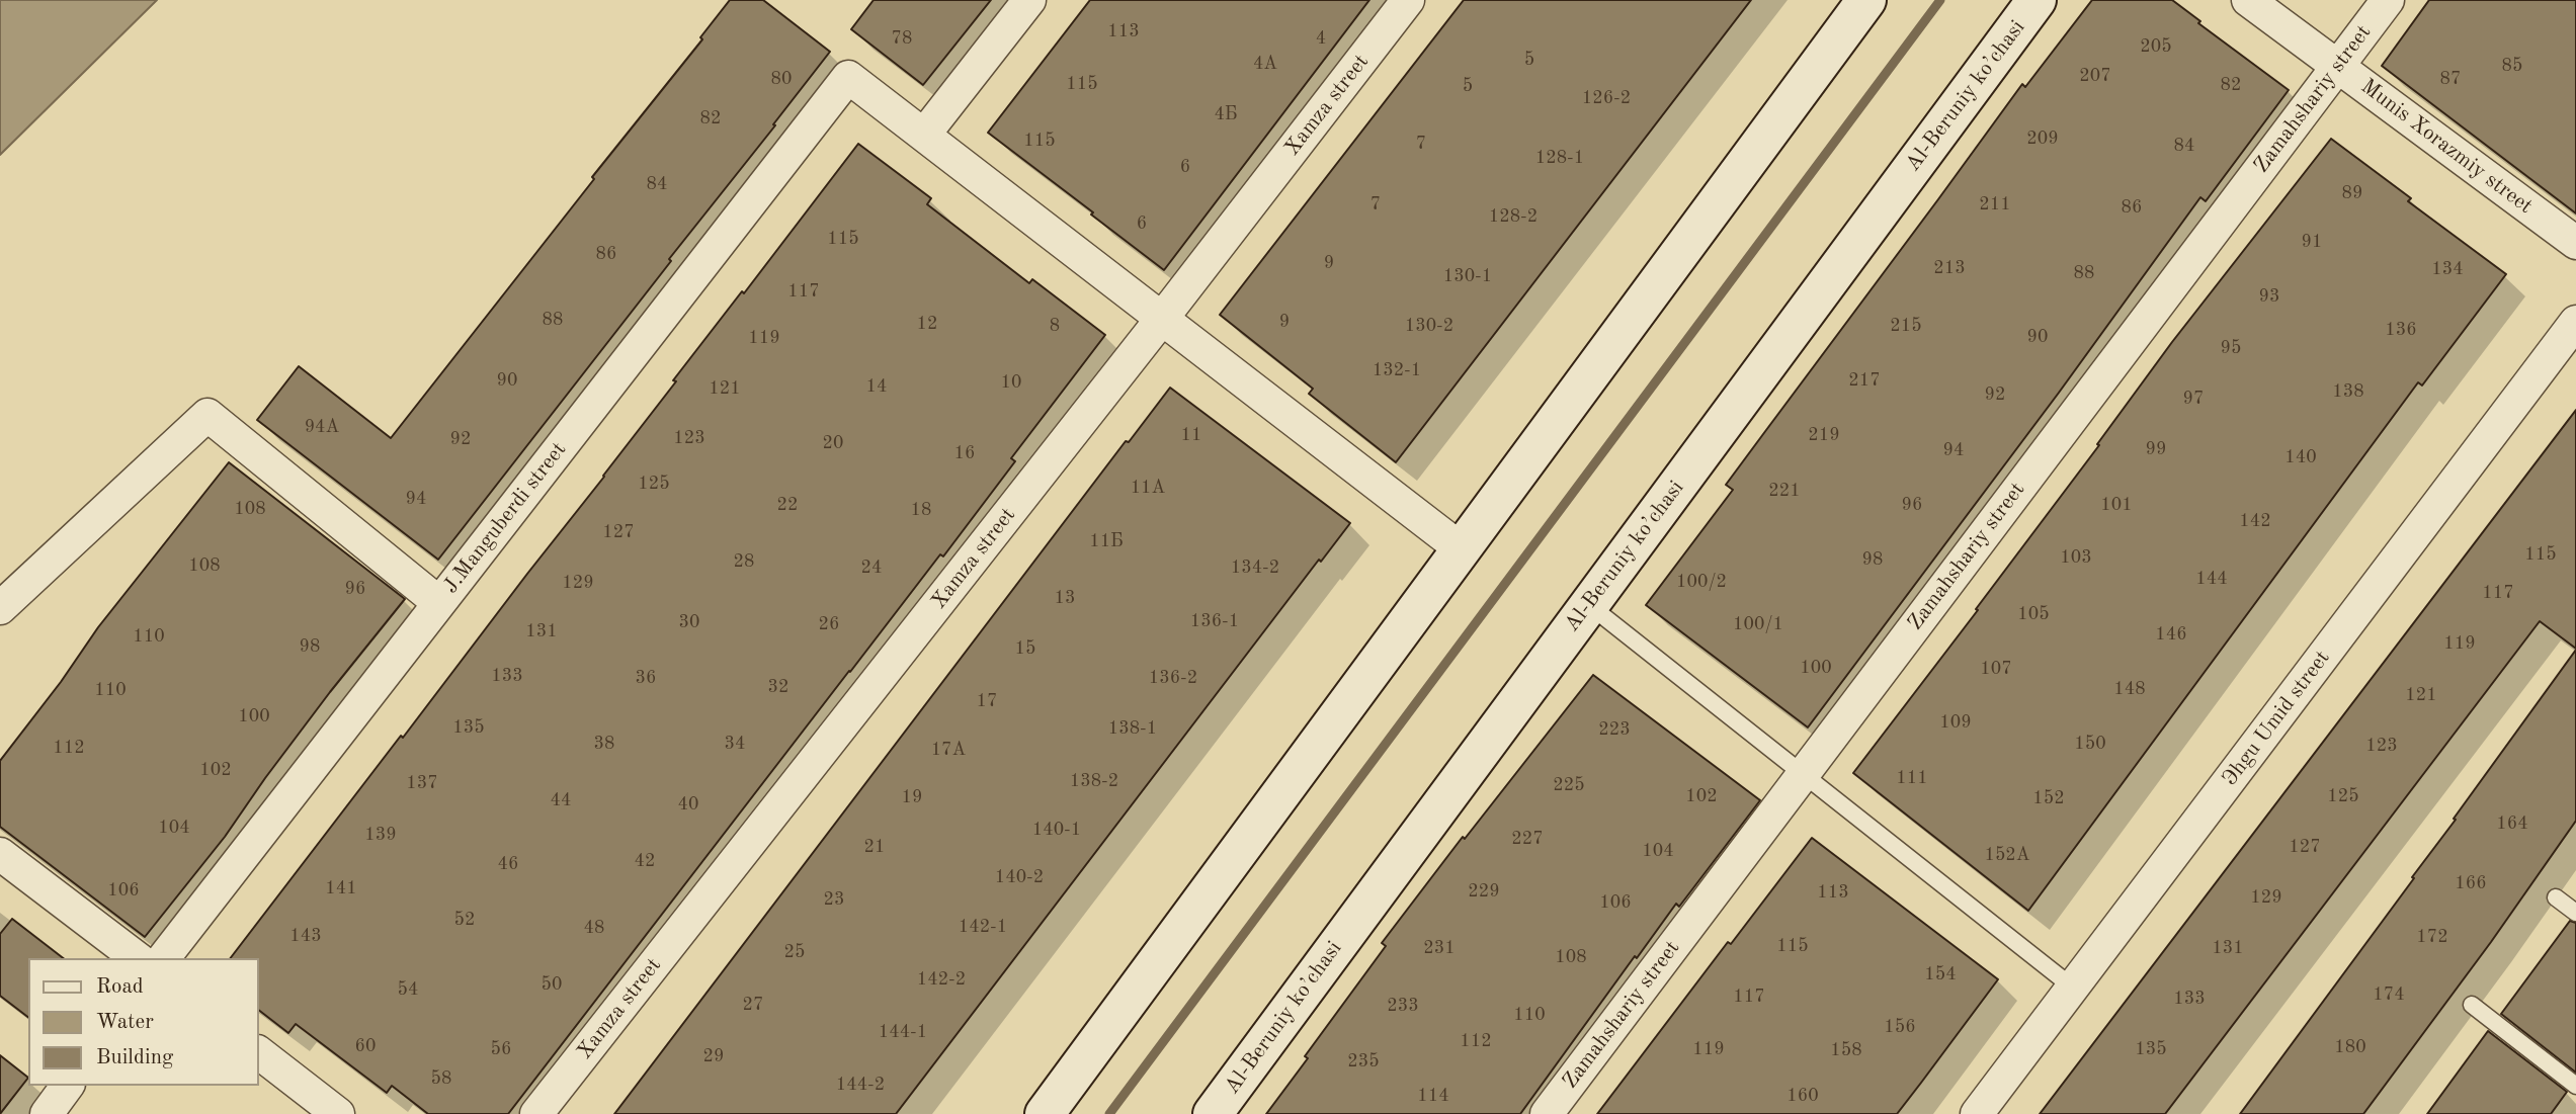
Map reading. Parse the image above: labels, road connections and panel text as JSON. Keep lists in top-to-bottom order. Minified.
{"streets":{"main road":["Al-Beruniy ko’chasi"],"street":["Zamahshariy street","Xamza street","Munis Xorazmiy street","J.Manguberdi street","Эhgu Umid street"]},"crossings":[["Zamahshariy street","Munis Xorazmiy street"]],"house_numbers":["113","78","4","205","5","4А","85","207","80","87","115","82","5","126-2","4Б","82","209","115","7","84","128-1","6","84","89","7","211","86","128-2","6","115","91","86","9","213","134","88","130-1","117","93","88","9","12","8","130-2","215","136","90","119","95","132-1","90","217","10","14","121","138","92","97","94A","11","219","123","92","20","99","94","16","140","125","11А","221","94","22","96","101","108","18","142","127","11Б","115","103","98","28","108","24","134-2","144","100/2","129","96","117","13","105","136-1","30","26","100/1","131","146","110","119","98","15","100","107","133","36","136-2","32","148","110","121","17","100","109","135","138-1","223","38","34","150","123","112","17A","102","111","138-2","137","225","102","125","19","152","44","40","164","104","140-1","139","227","21","127","104","152А","42","46","140-2","166","141","106","229","113","129","23","106","52","142-1","48","143","172","115","231","131","25","108","154","142-2","50","54","174","117","133","27","233","110","156","144-1","112","60","180","56","119","135","158","29","235","58","144-2","114","160"],"legend":["Road","Water","Building"]}
